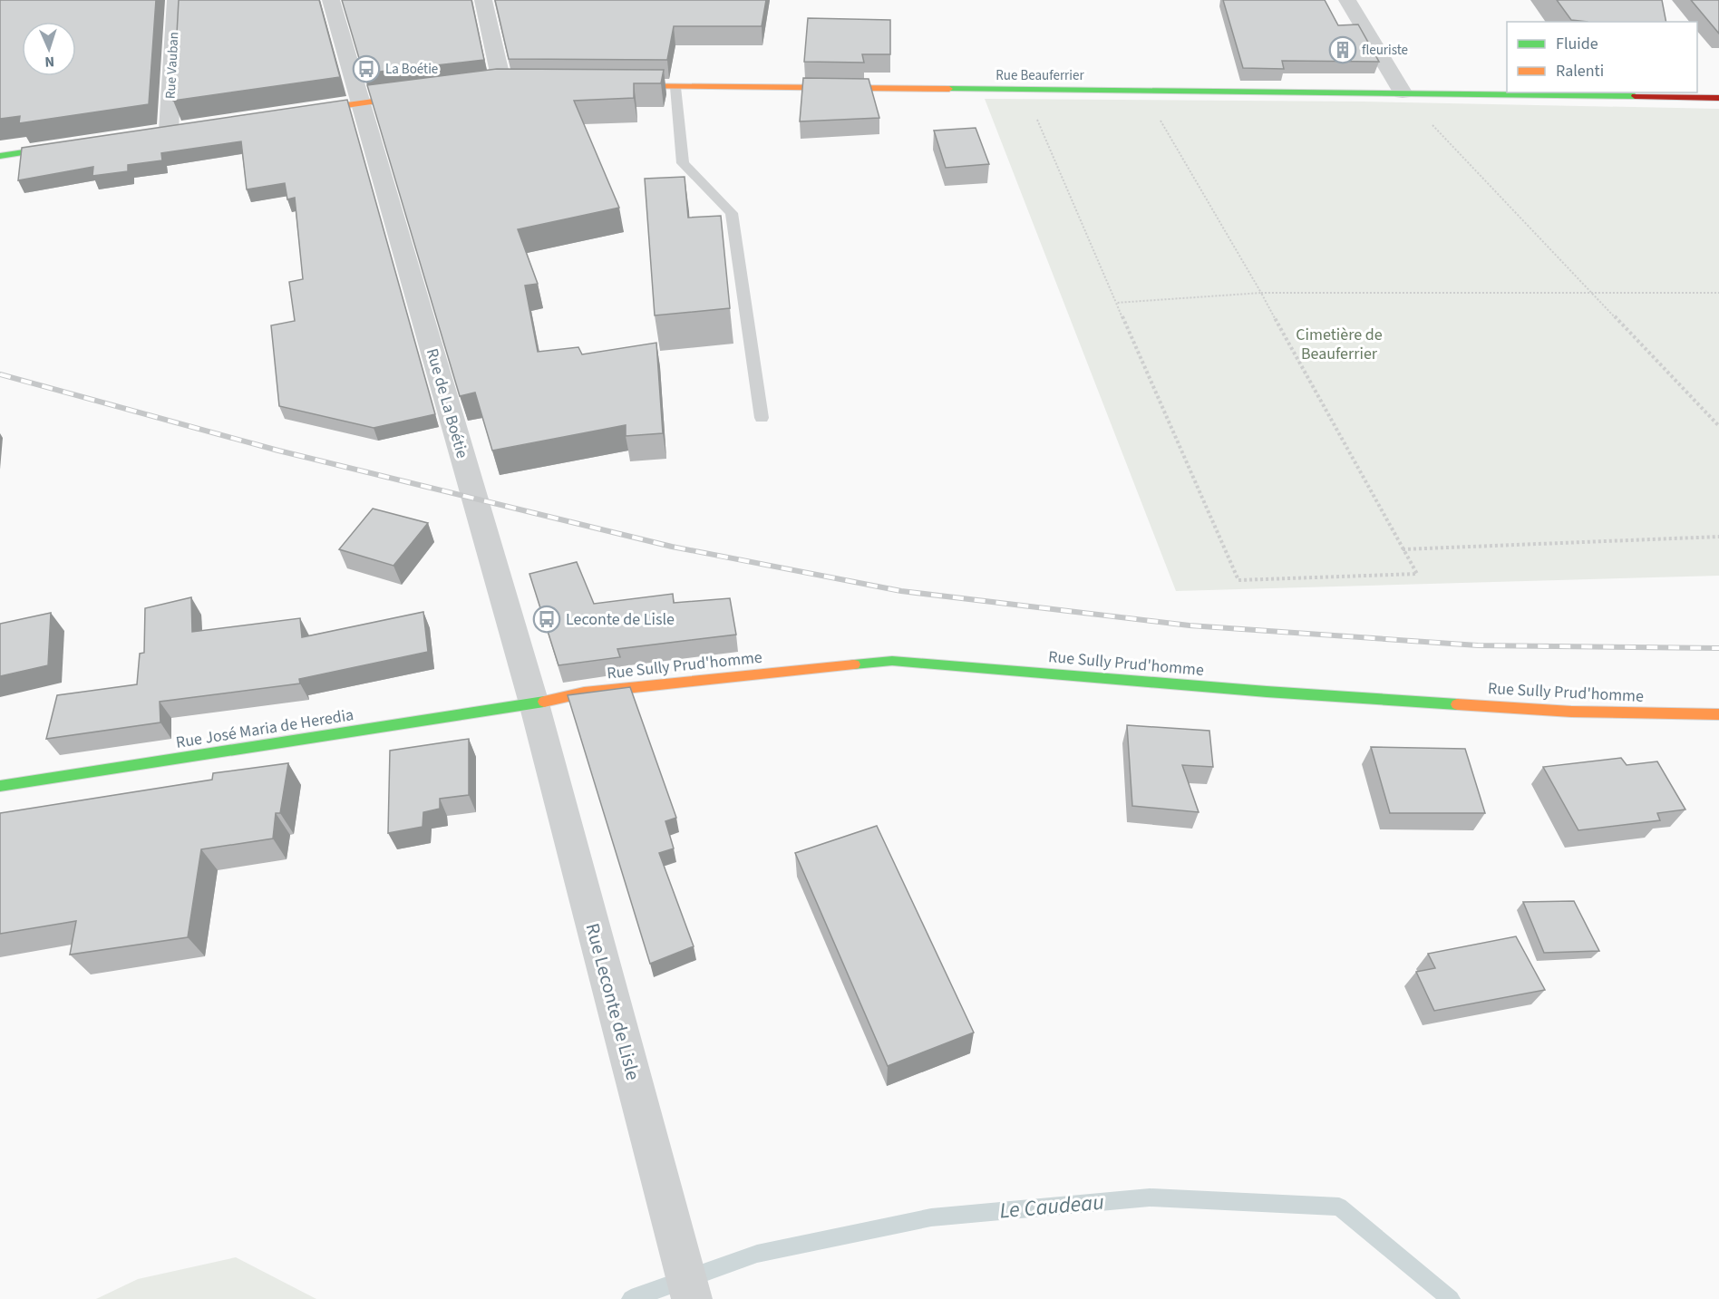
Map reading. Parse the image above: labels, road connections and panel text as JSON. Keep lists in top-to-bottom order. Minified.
{"streets":{"street":["Rue Vauban","Rue Beauferrier","Rue de La Boétie","Rue Sully Prud'homme","Rue José Maria de Heredia","Rue Leconte de Lisle"]},"crossings":[["Rue de La Boétie","Rue Sully Prud'homme"],["Rue de La Boétie","Rue José Maria de Heredia"],["Rue de La Boétie","Rue Leconte de Lisle"],["Rue Sully Prud'homme","Rue José Maria de Heredia"],["Rue Sully Prud'homme","Rue Leconte de Lisle"],["Rue José Maria de Heredia","Rue Leconte de Lisle"]],"water":["Le Caudeau"],"parks":["Cimetière de Beauferrier"],"places":{"building":["fleuriste"],"bus stop":["La Boétie","Leconte de Lisle"]},"legend":["Fluide","Ralenti"],"north":"bottom"}
